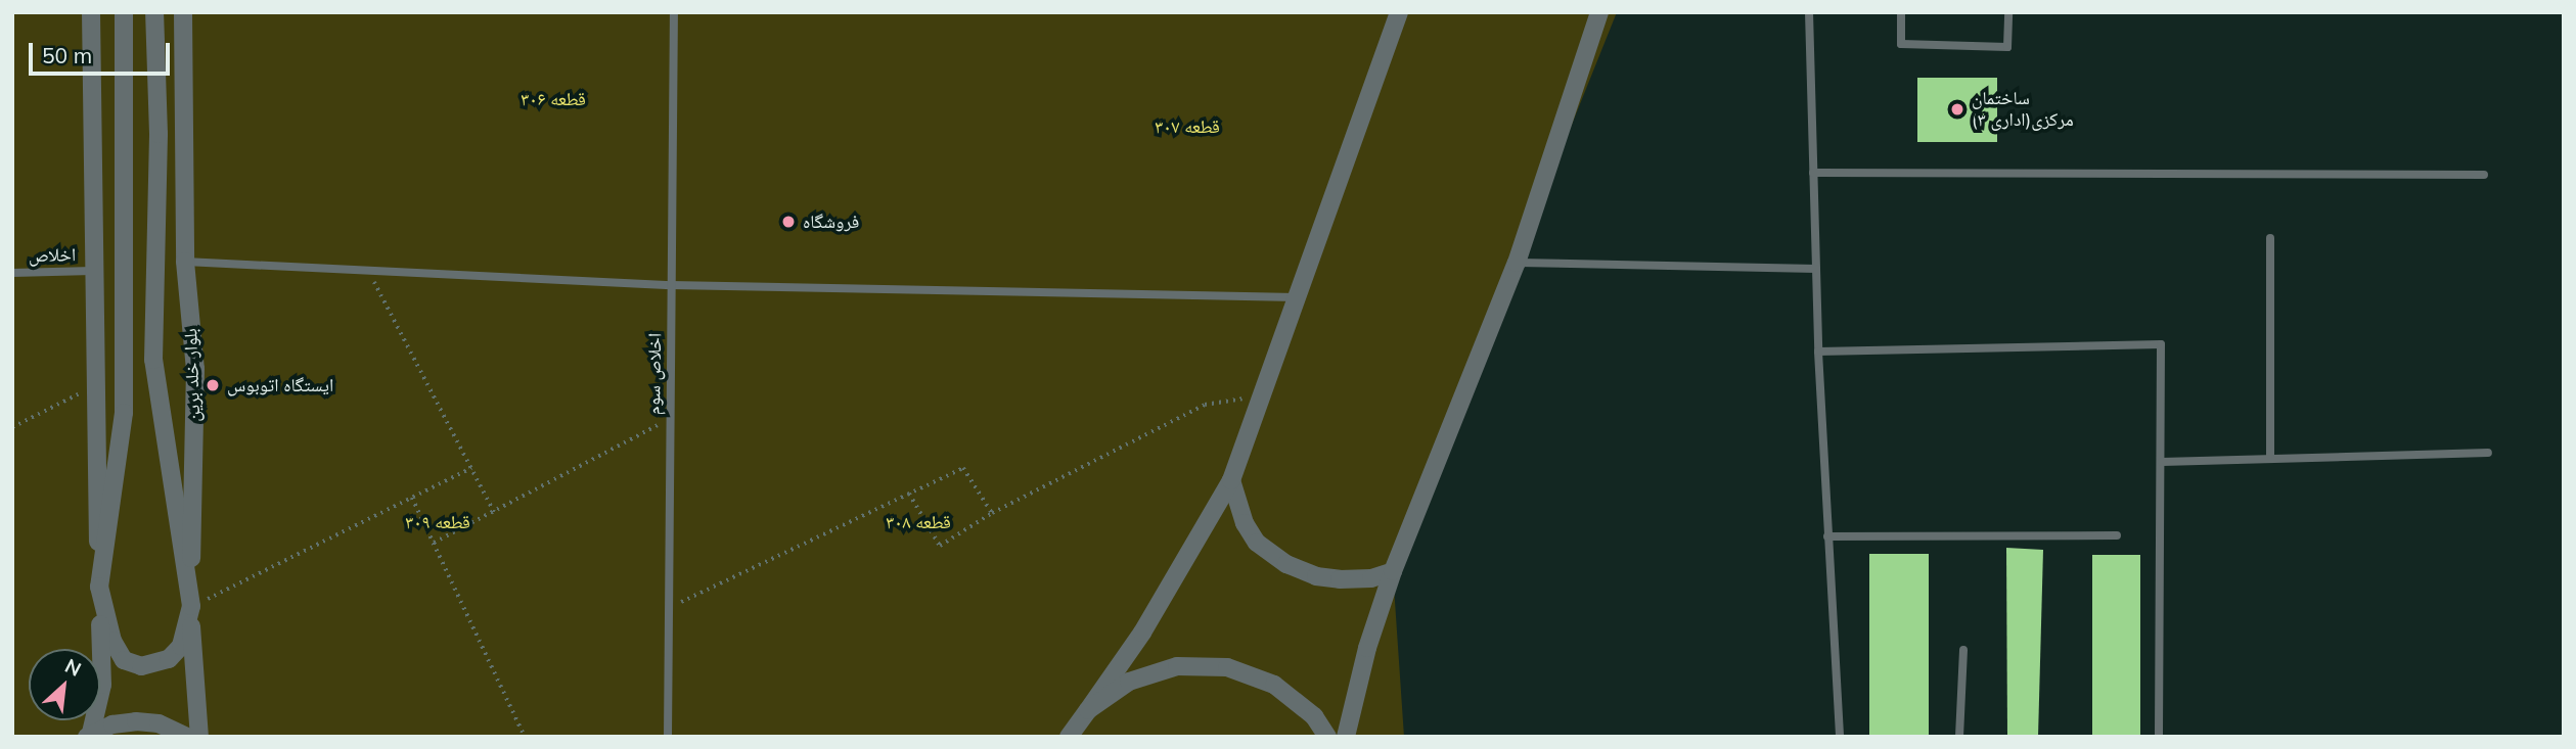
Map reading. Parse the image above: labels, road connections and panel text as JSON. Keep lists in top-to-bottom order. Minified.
{"streets":{"street":["بلوار خلد برین"],"lane":["اخلاص","اخلاص سوم"]},"parks":["قطعه ۳۰۶","قطعه ۳۰۷","قطعه ۳۰۹","قطعه ۳۰۸"],"places":["ساختمان مرکزی(اداری ۳)","فروشگاه","ایستگاه اتوبوس"],"scale_bar":"50 m","north":"top right"}
